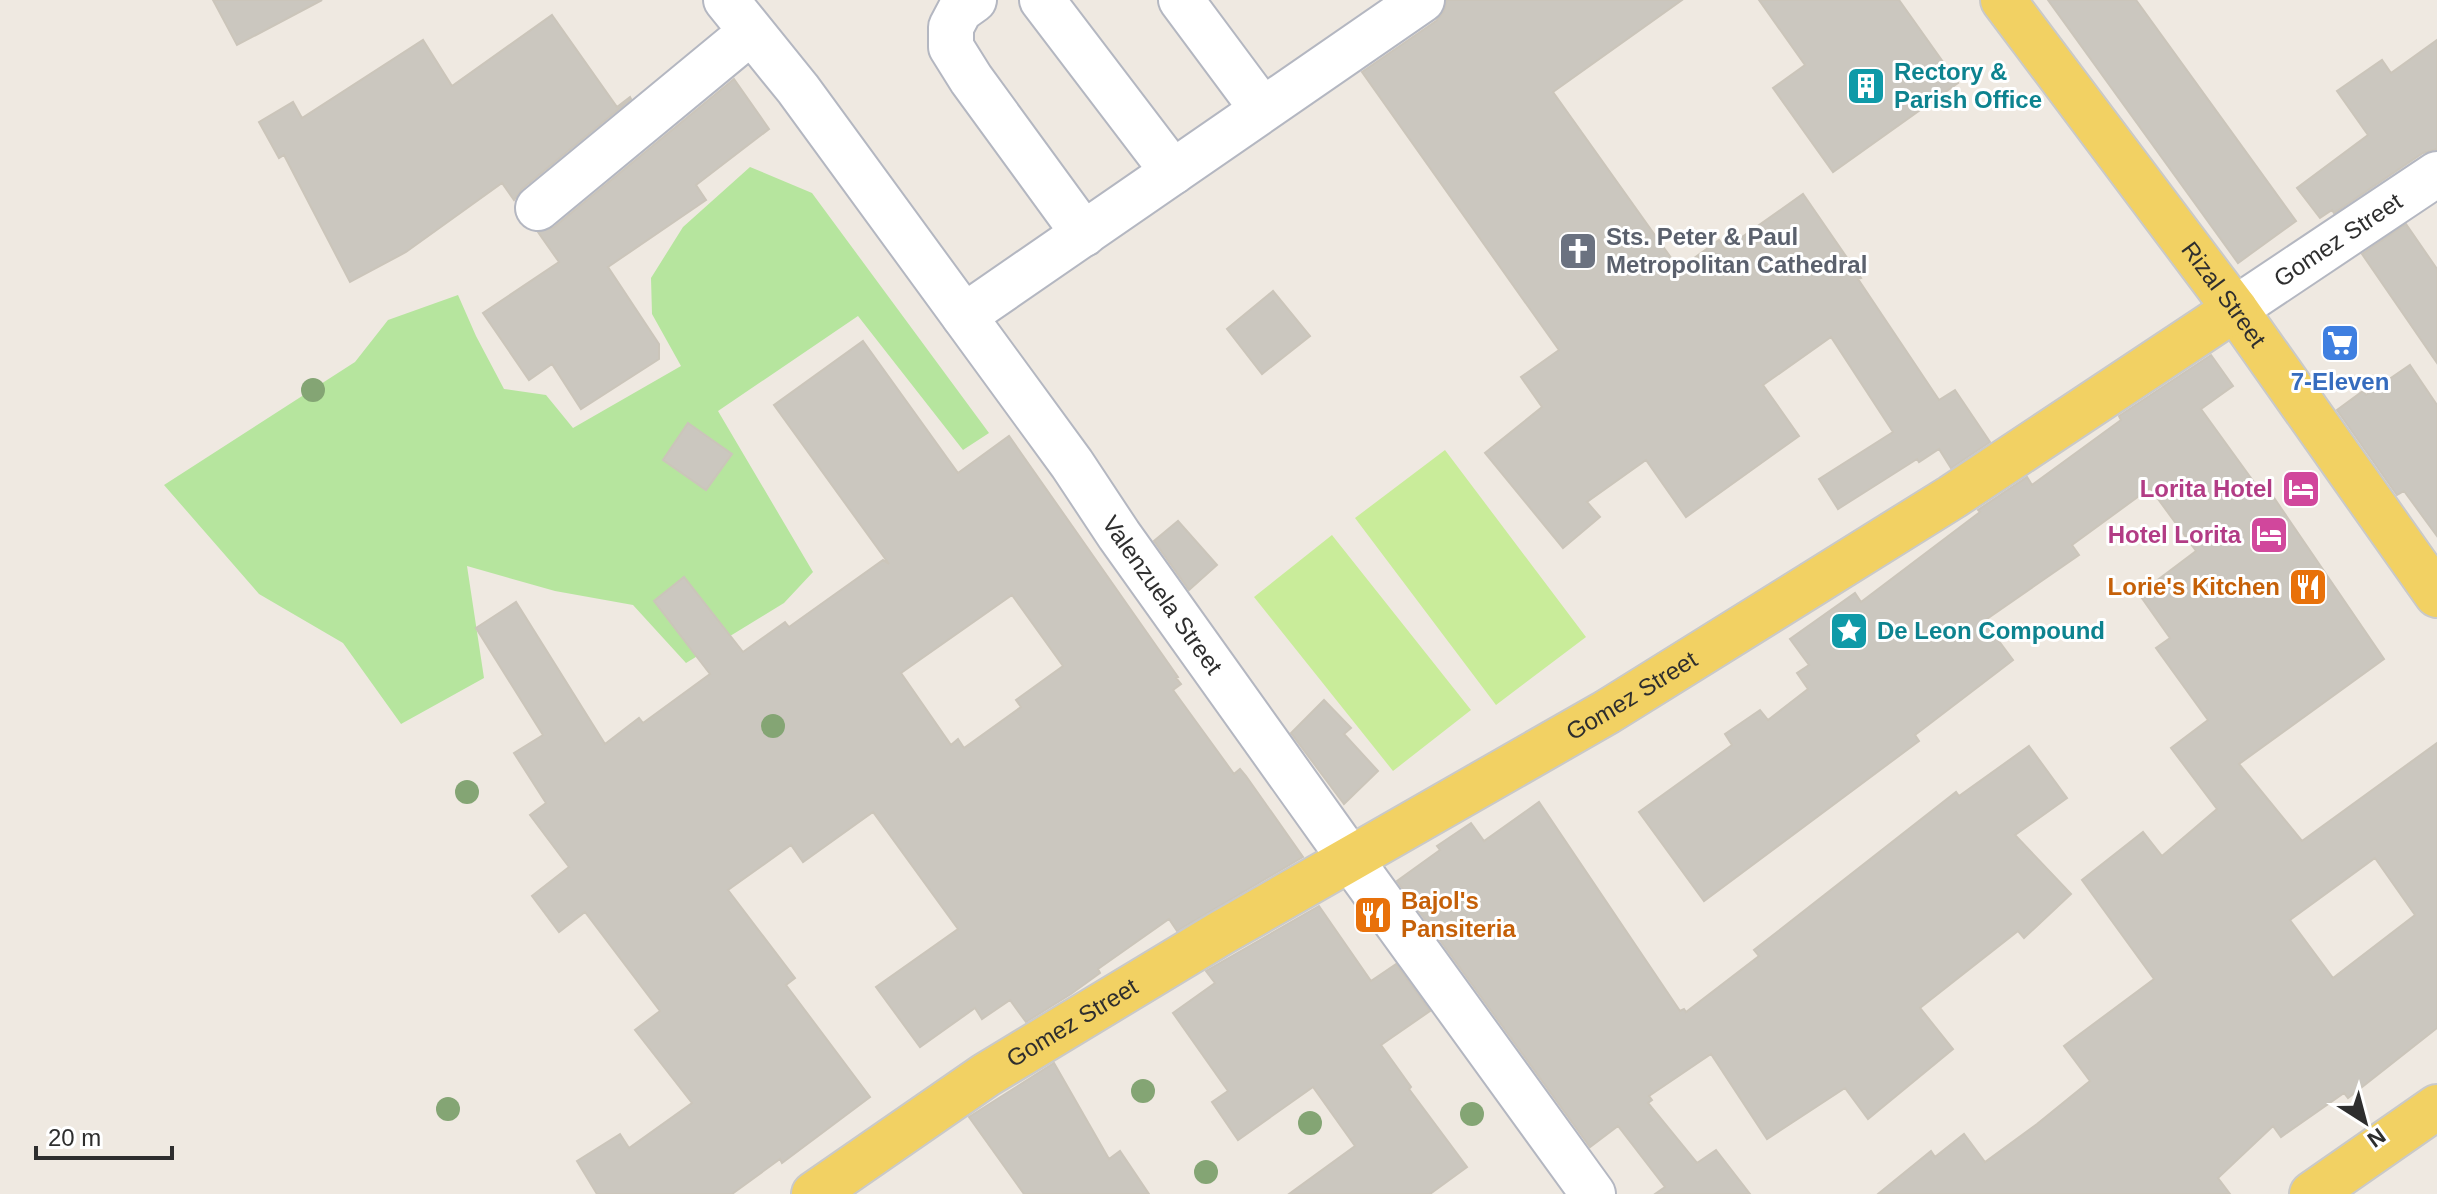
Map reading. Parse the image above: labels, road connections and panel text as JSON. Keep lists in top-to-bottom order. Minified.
{"streets":{"main road":["Gomez Street","Rizal Street"],"street":["Valenzuela Street"]},"crossings":[["Gomez Street","Rizal Street"],["Gomez Street","Valenzuela Street"]],"places":{"building":["Rectory & Parish Office"],"church":["Sts. Peter & Paul Metropolitan Cathedral"],"supermarket":["7-Eleven"],"hotel":["Lorita Hotel","Hotel Lorita"],"restaurant":["Lorie's Kitchen","Bajol's Pansiteria"],"place":["De Leon Compound"]},"scale_bar":"20 m","north":"bottom right"}
